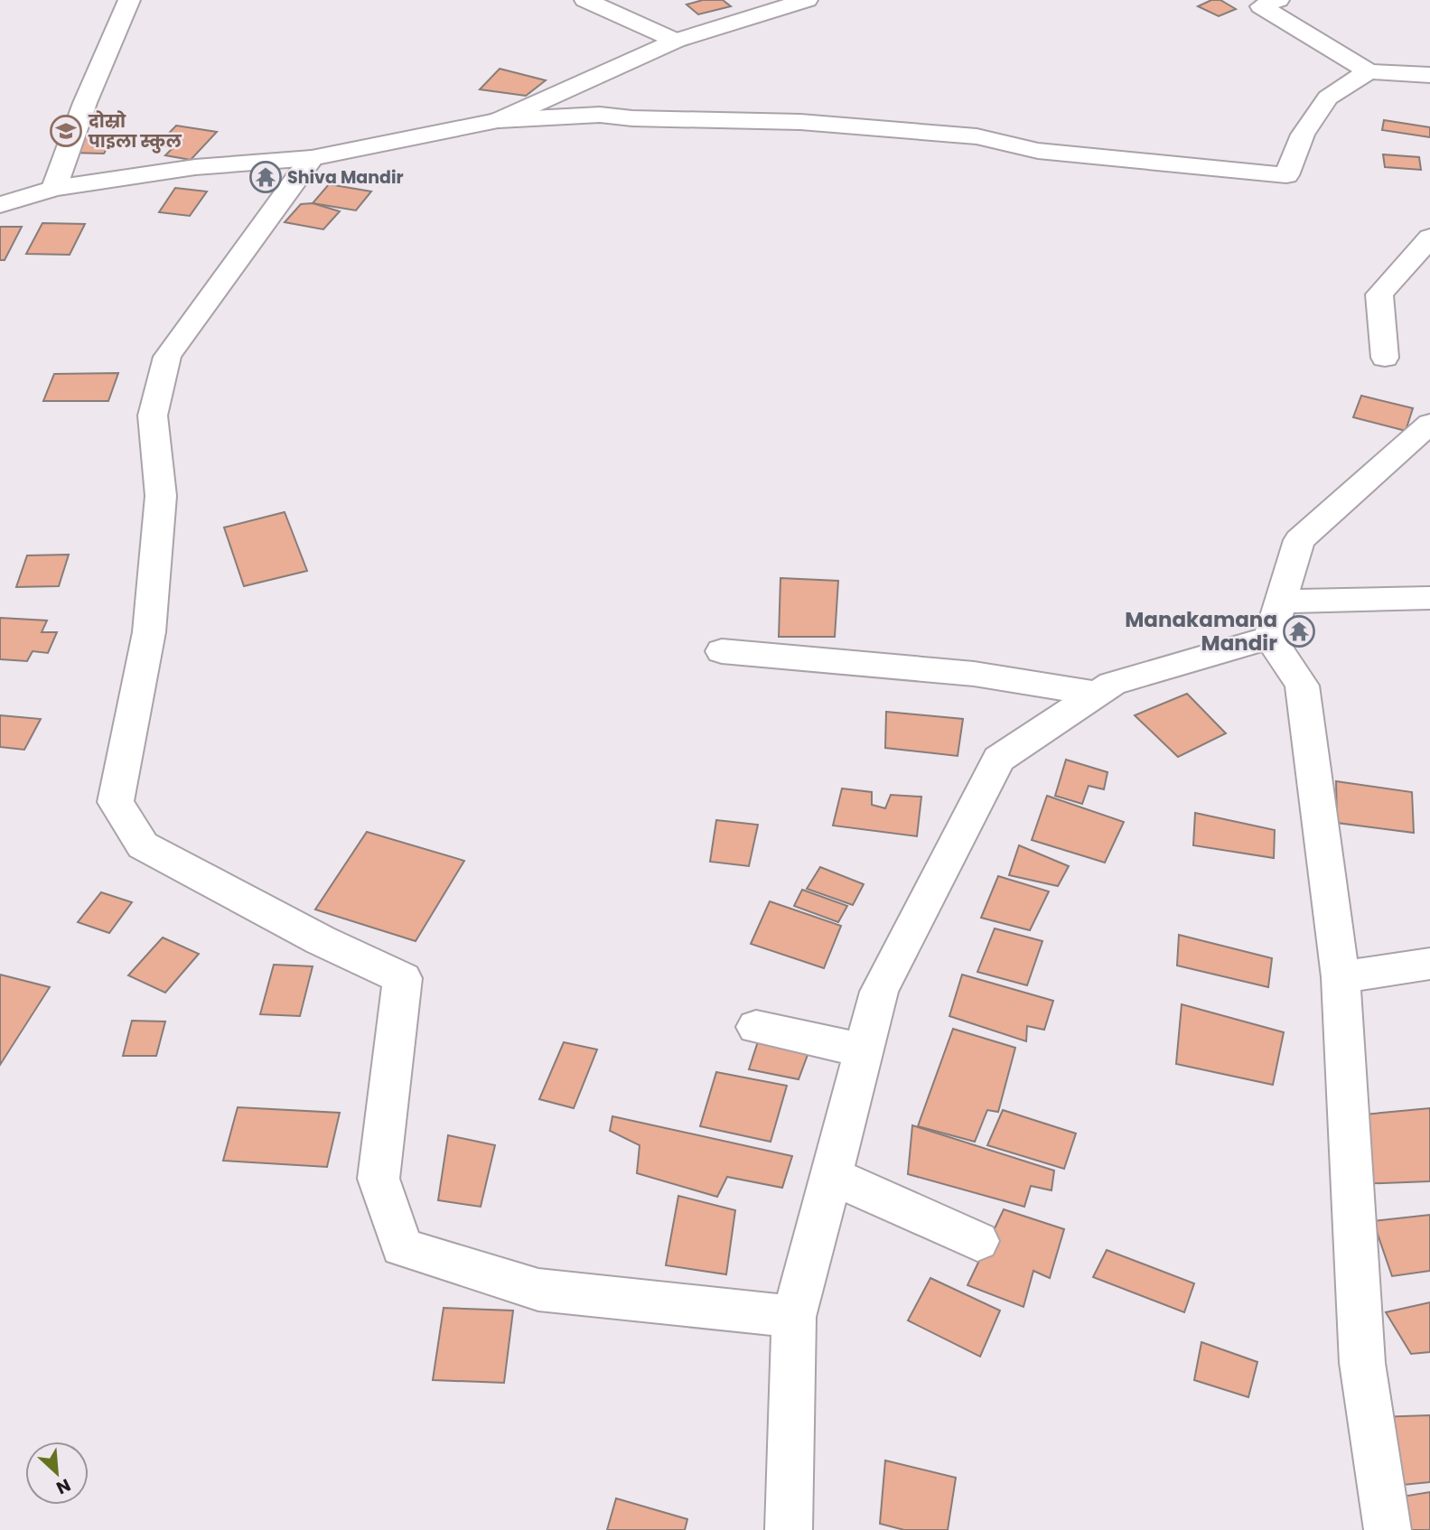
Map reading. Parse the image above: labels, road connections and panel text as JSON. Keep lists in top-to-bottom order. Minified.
{"places":{"school or university":["दोस्रो पाइला स्कुल"],"temple":["Shiva Mandir","Manakamana Mandir"]},"north":"bottom right"}
